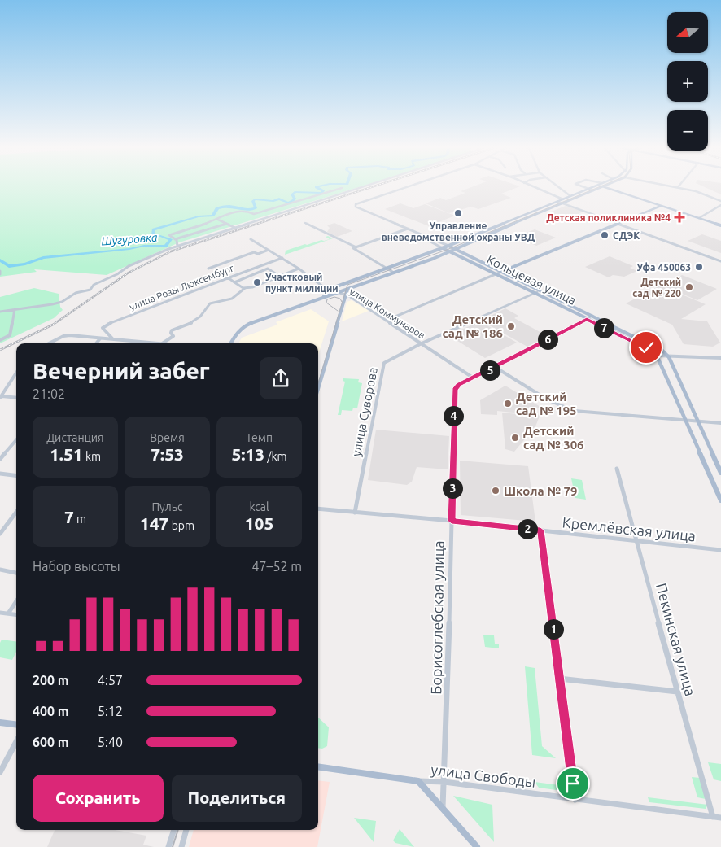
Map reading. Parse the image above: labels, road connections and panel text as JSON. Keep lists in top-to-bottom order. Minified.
{"streets":{"main road":["Кольцевая улица","улица Свободы"],"street":["улица Розы Люксембург","улица Коммунаров","улица Суворова","Кремлёвская улица","Борисоглебская улица","Пекинская улица"]},"crossings":[["Кольцевая улица","улица Суворова"],["Кольцевая улица","Борисоглебская улица"],["улица Розы Люксембург","улица Коммунаров"],["улица Коммунаров","улица Суворова"],["улица Коммунаров","Борисоглебская улица"],["улица Суворова","Кремлёвская улица"],["Кремлёвская улица","Борисоглебская улица"],["Кремлёвская улица","Пекинская улица"],["Борисоглебская улица","улица Свободы"],["Пекинская улица","улица Свободы"]],"water":["Шугуровка"],"places":{"other":["Управление вневедомственной охраны УВД","СДЭК","Уфа 450063","Участковый пункт милиции","Детский сад № 220","Детский сад № 186","Детский сад № 195","Детский сад № 306","Школа № 79"],"health":["Детская поликлиника №4"]},"north":"left","page":{"map_buttons":["+","−"],"pins":["7","6","5","4","3","2","1"],"heading":["Вечерний забег","21:02"],"stats":[["Дистанция","1.51 km"],["Время","7:53"],["Темп","5:13 /km"],["7 m"],["Пульс","147 bpm"],["kcal","105"]],"chart":["Набор высоты","47–52 m"],"list":[{"name":"200 m","note":"4:57"},{"name":"400 m","note":"5:12"},{"name":"600 m","note":"5:40"}],"buttons":["Сохранить","Поделиться"]}}
